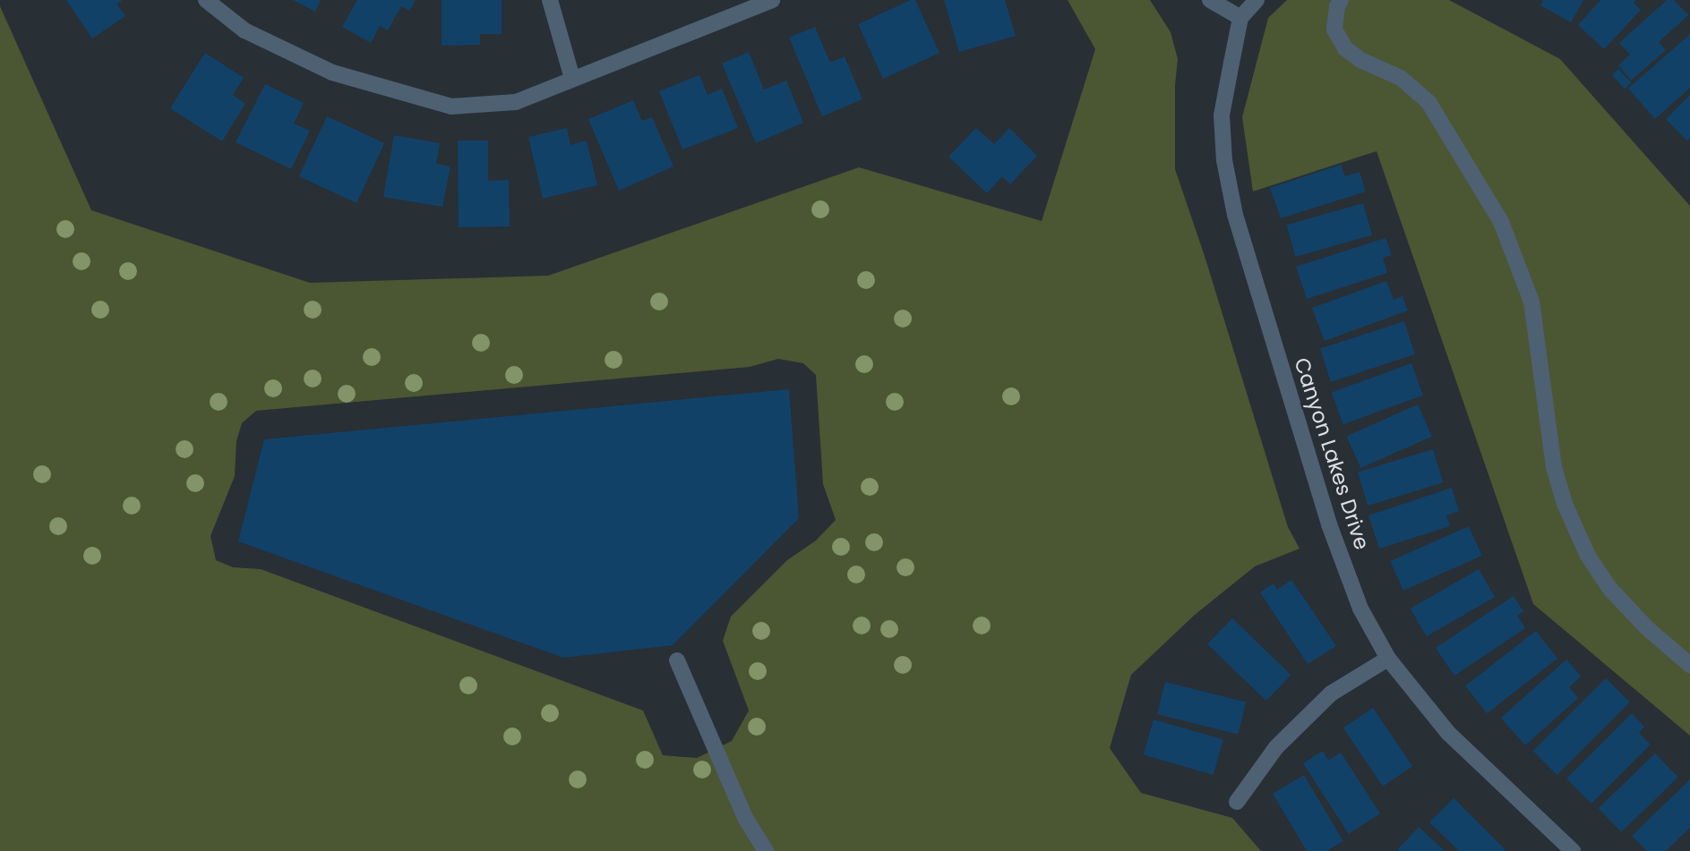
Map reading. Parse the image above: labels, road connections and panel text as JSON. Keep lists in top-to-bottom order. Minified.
{"streets":{"street":["Canyon Lakes Drive"]}}
